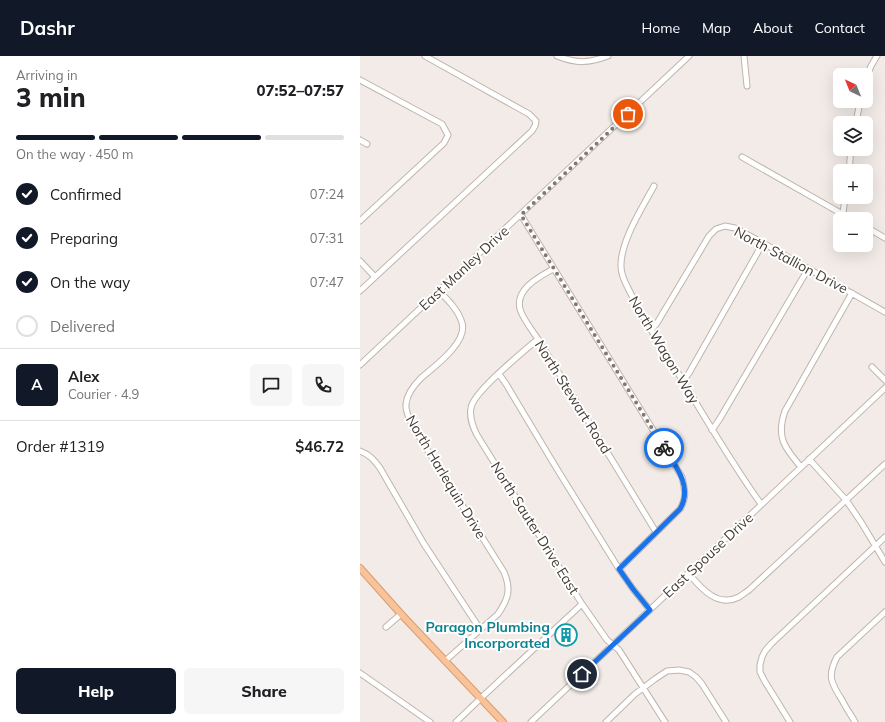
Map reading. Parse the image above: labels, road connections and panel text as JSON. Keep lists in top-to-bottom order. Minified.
{"streets":{"street":["North Stallion Drive","East Manley Drive","North Wagon Way","North Stewart Road","North Harlequin Drive","North Sauter Drive East","East Spouse Drive"]},"crossings":[["North Stallion Drive","North Wagon Way"],["East Manley Drive","North Harlequin Drive"],["North Wagon Way","East Spouse Drive"],["North Stewart Road","North Sauter Drive East"],["North Sauter Drive East","East Spouse Drive"]],"places":{"building":["Paragon Plumbing Incorporated"]},"north":"top left","page":{"header":"Dashr","nav":["Home","Map","About","Contact"],"heading":["3 min","Arriving in","07:52–07:57"],"panel":["Alex","Courier · 4.9","Order #1319","$46.72"],"map_buttons":["+","−"],"bar":"On the way · 450 m","list":[["Confirmed","07:24"],["Preparing","07:31"],["On the way","07:47"],"Delivered"],"round":"A","buttons":["Help","Share"]}}
